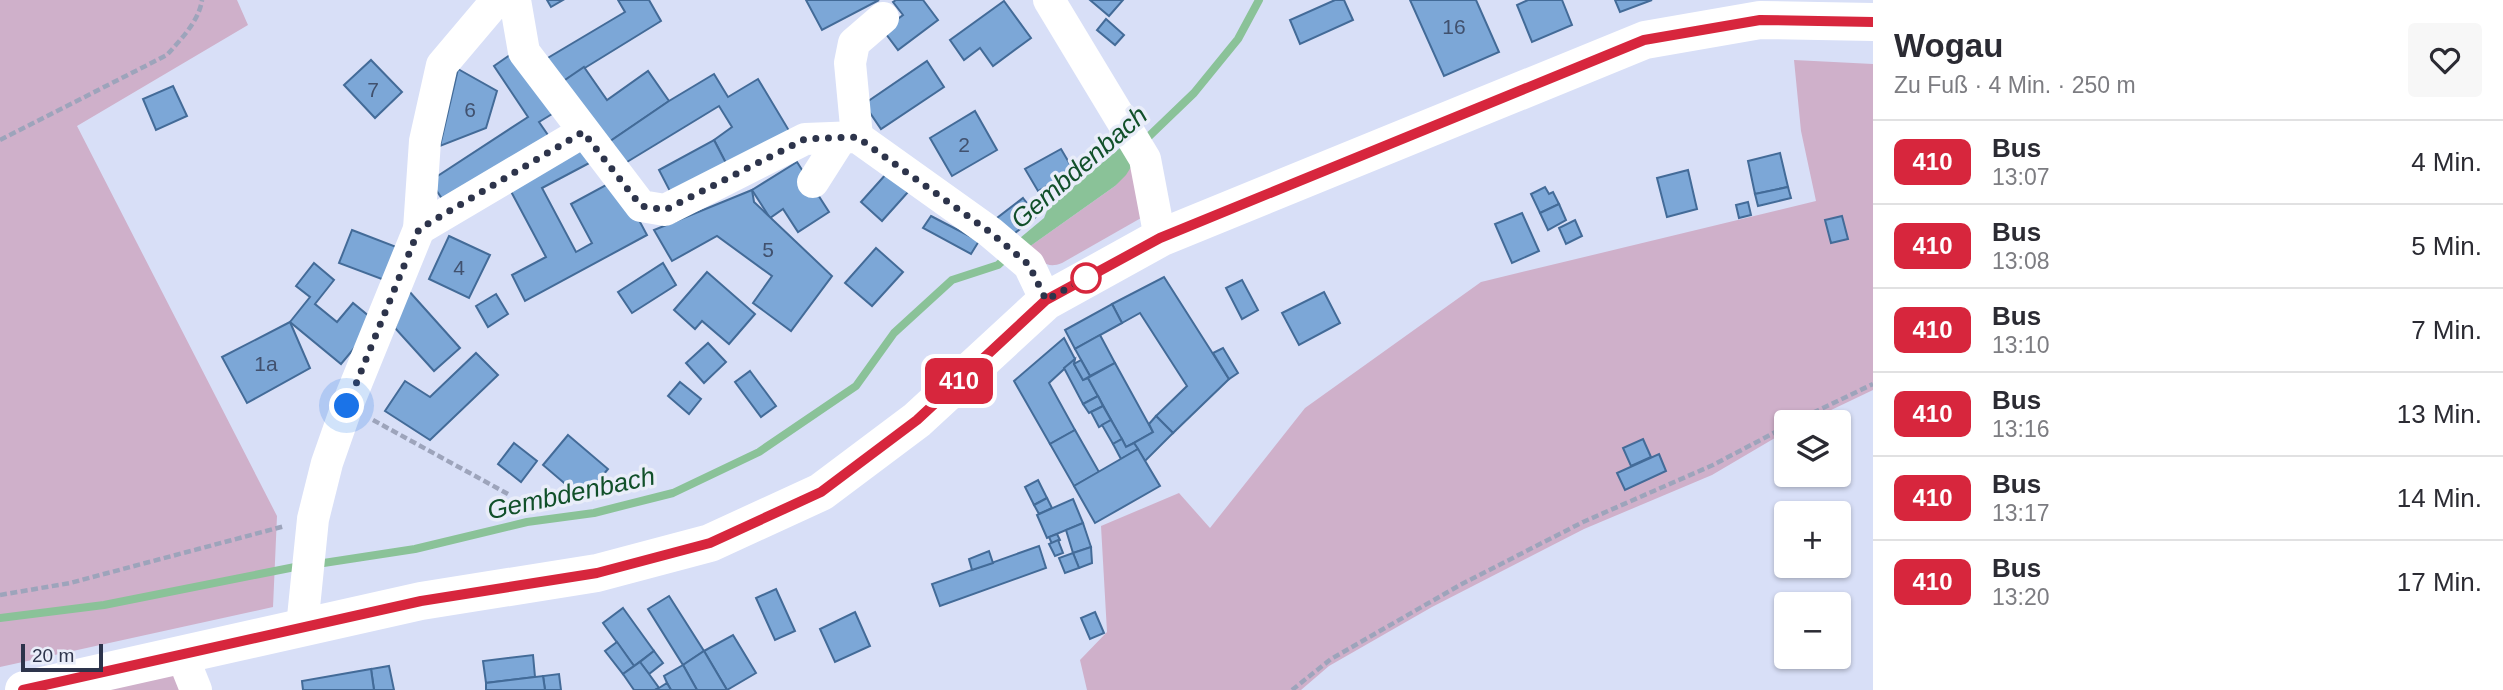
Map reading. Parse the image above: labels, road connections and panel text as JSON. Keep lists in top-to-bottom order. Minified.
{"water":["Gembdenbach"],"lines":["bus line 410"],"house_numbers":["16","7","6","2","5","4","1a"],"scale_bar":"20 m","page":{"on_map":"410","heading":["Wogau","Zu Fuß · 4 Min. · 250 m"],"list":[{"mark":"410","name":"Bus","note":"13:07","value":"4 Min."},{"mark":"410","name":"Bus","note":"13:08","value":"5 Min."},{"mark":"410","name":"Bus","note":"13:10","value":"7 Min."},{"mark":"410","name":"Bus","note":"13:16","value":"13 Min."},{"mark":"410","name":"Bus","note":"13:17","value":"14 Min."},{"mark":"410","name":"Bus","note":"13:20","value":"17 Min."}],"map_buttons":["+","−"],"scale":"20 m"}}
